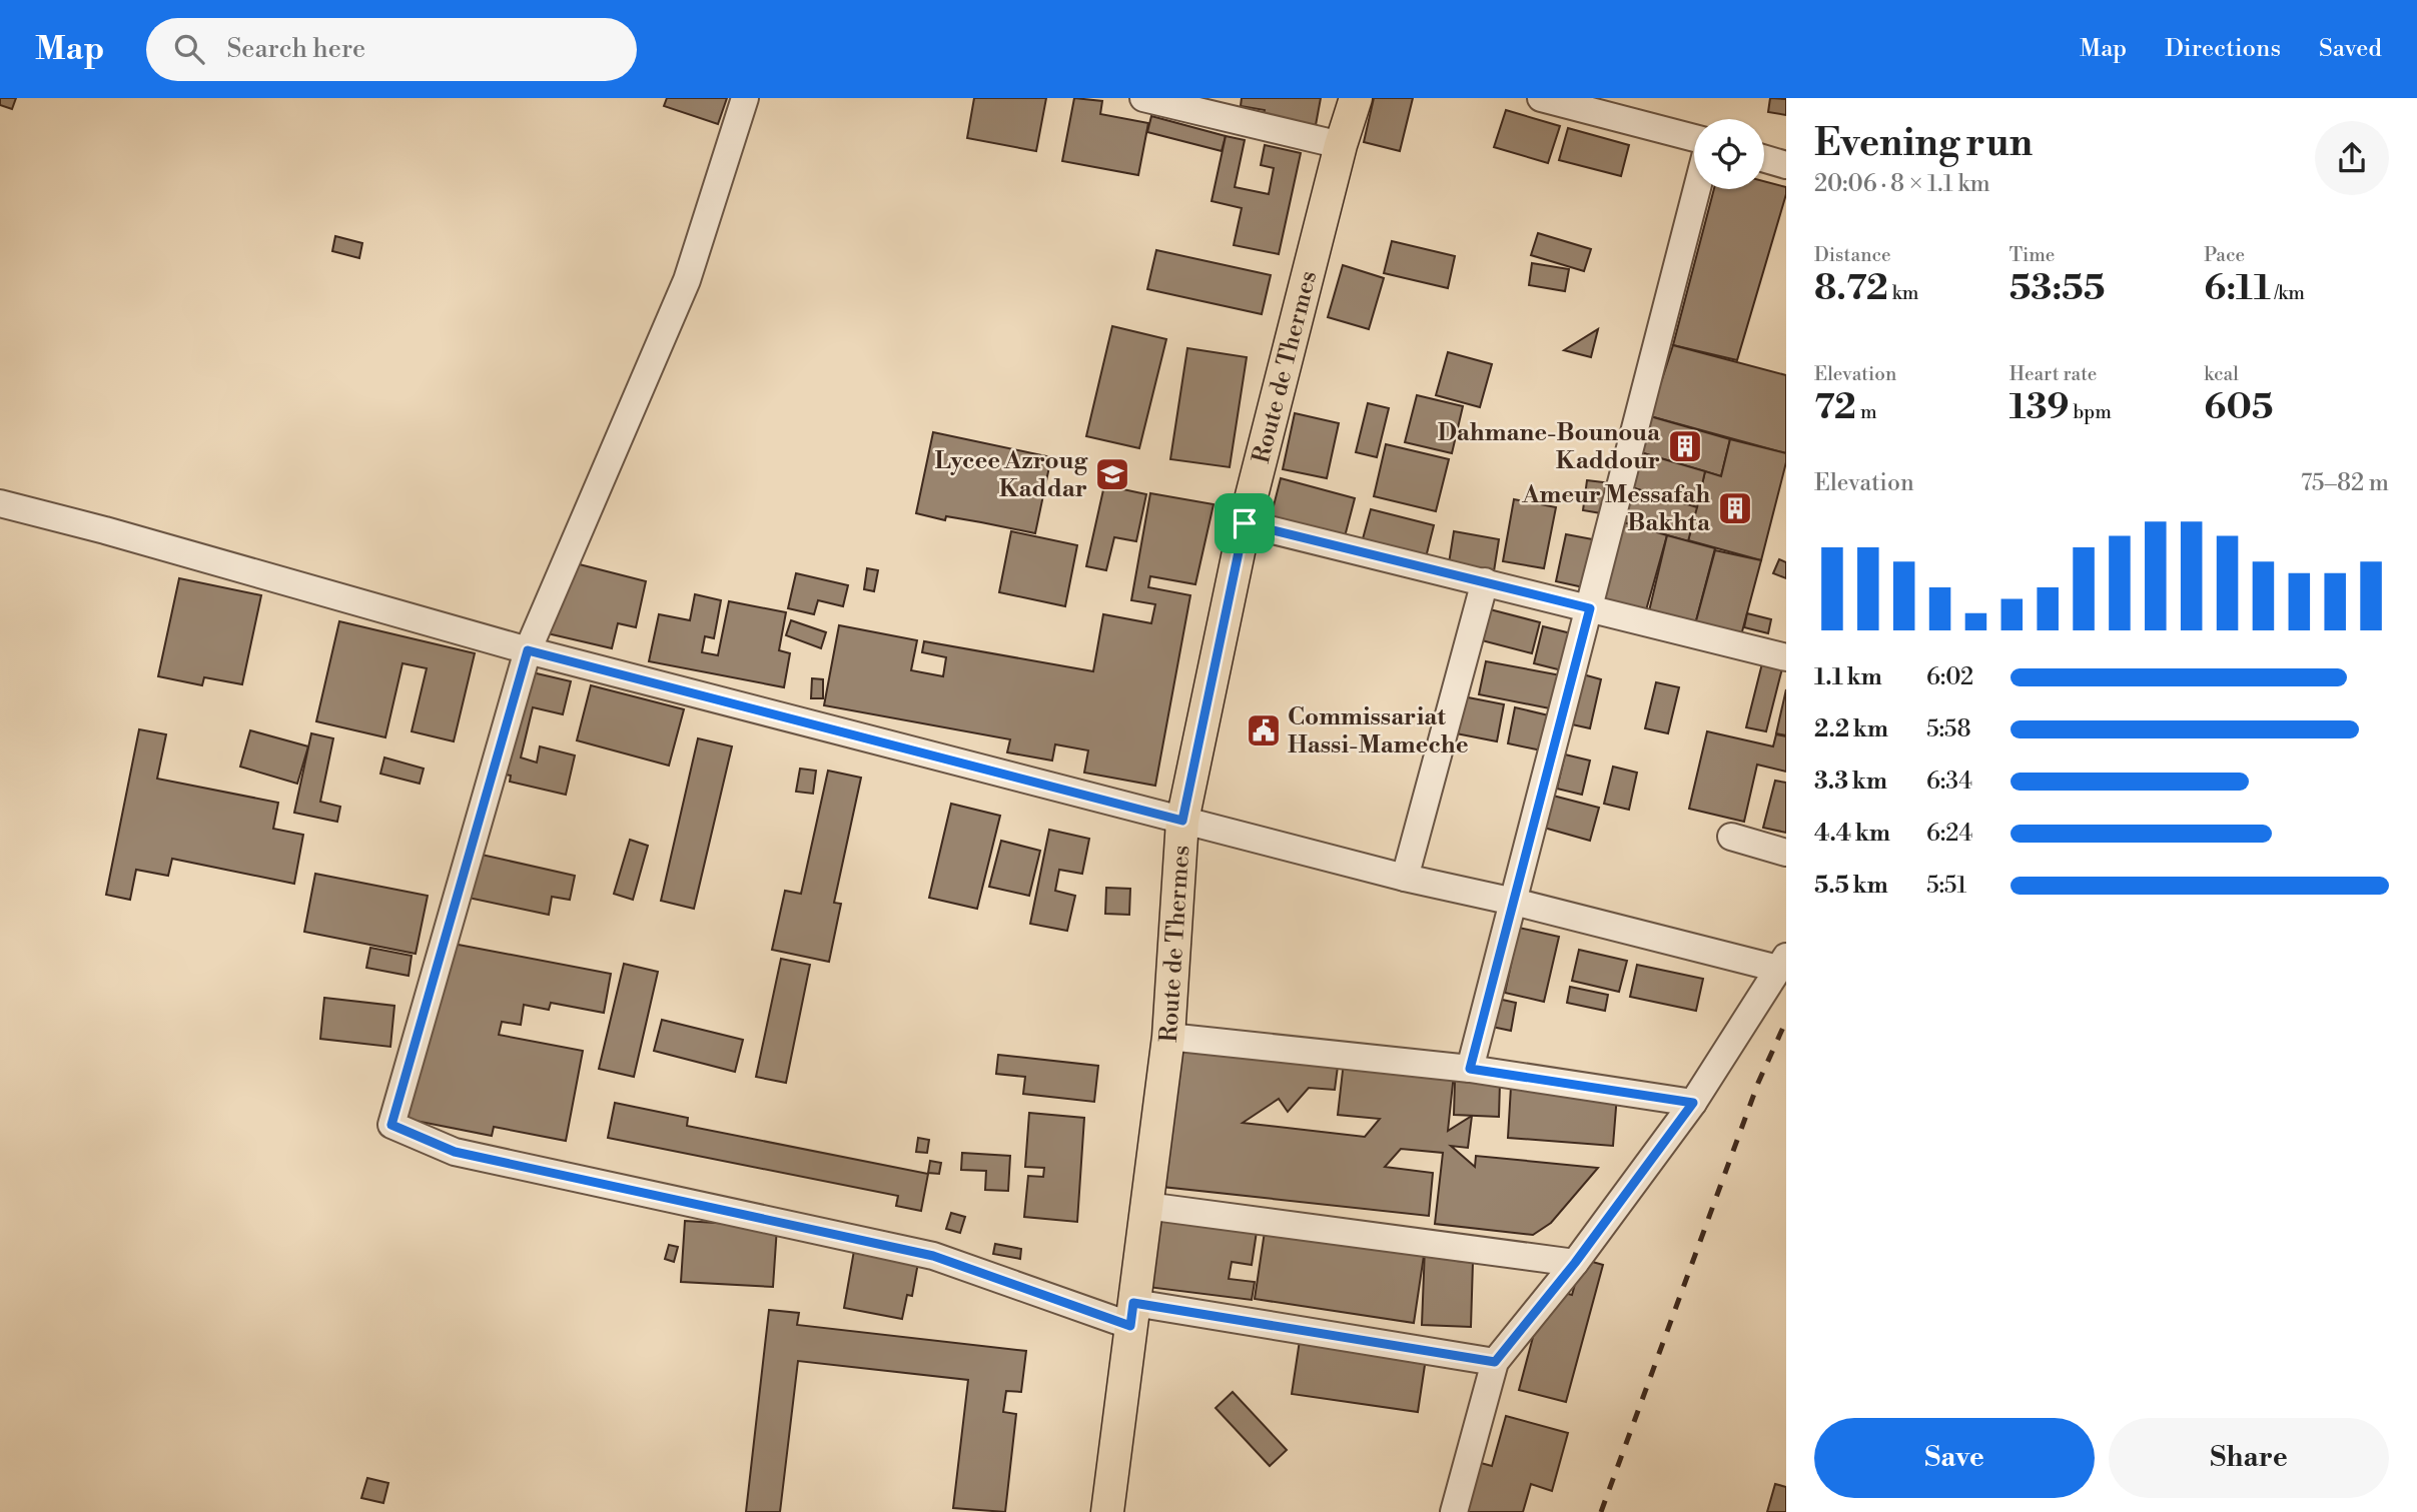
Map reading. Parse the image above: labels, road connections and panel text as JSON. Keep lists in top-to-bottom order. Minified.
{"streets":{"main road":["Route de Thermes"]},"places":{"building":["Dahmane-Bounoua Kaddour","Ameur Messafah Bakhta"],"school or university":["Lycee Azroug Kaddar"],"public building":["Commissariat Hassi-Mameche"]},"page":{"header":"Map","search":"Search here","nav":["Map","Directions","Saved"],"heading":["Evening run","20:06 · 8 × 1.1 km"],"stats":[["Distance","8.72 km"],["Time","53:55"],["Pace","6:11 /km"],["Elevation","72 m"],["Heart rate","139 bpm"],["kcal","605"]],"chart":["Elevation","75–82 m"],"list":[{"name":"1.1 km","note":"6:02"},{"name":"2.2 km","note":"5:58"},{"name":"3.3 km","note":"6:34"},{"name":"4.4 km","note":"6:24"},{"name":"5.5 km","note":"5:51"}],"buttons":["Save","Share"]}}
